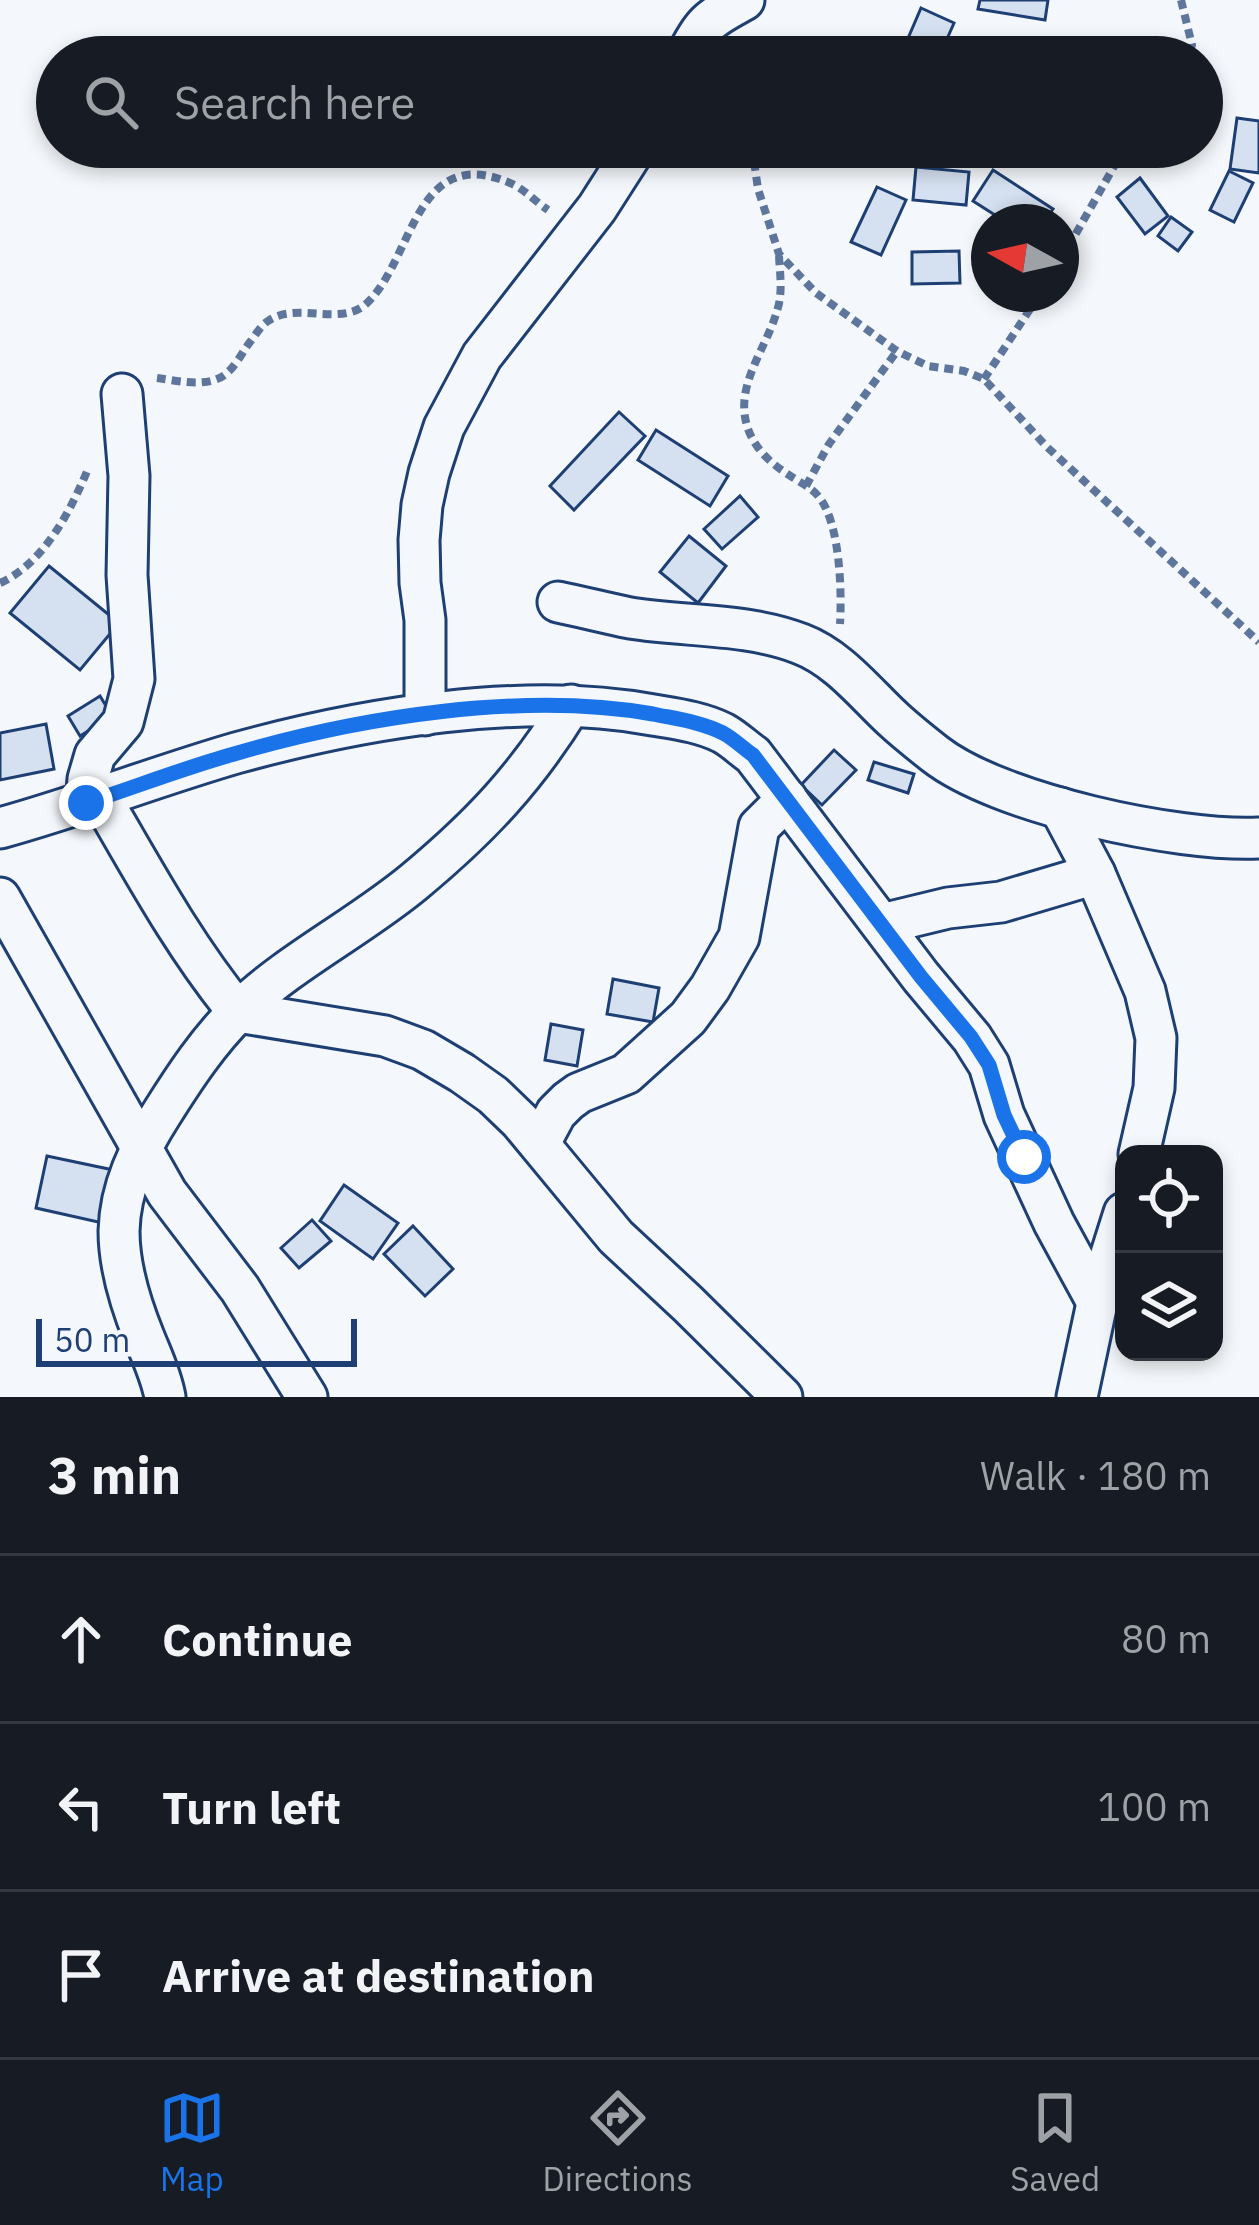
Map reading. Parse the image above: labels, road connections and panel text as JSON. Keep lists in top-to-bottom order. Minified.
{"scale_bar":"50 m","north":"left","page":{"search":"Search here","scale":"50 m","heading":["3 min","Walk · 180 m"],"list":[["Continue","80 m"],["Turn left","100 m"],"Arrive at destination"],"nav":["Map","Directions","Saved"]}}
